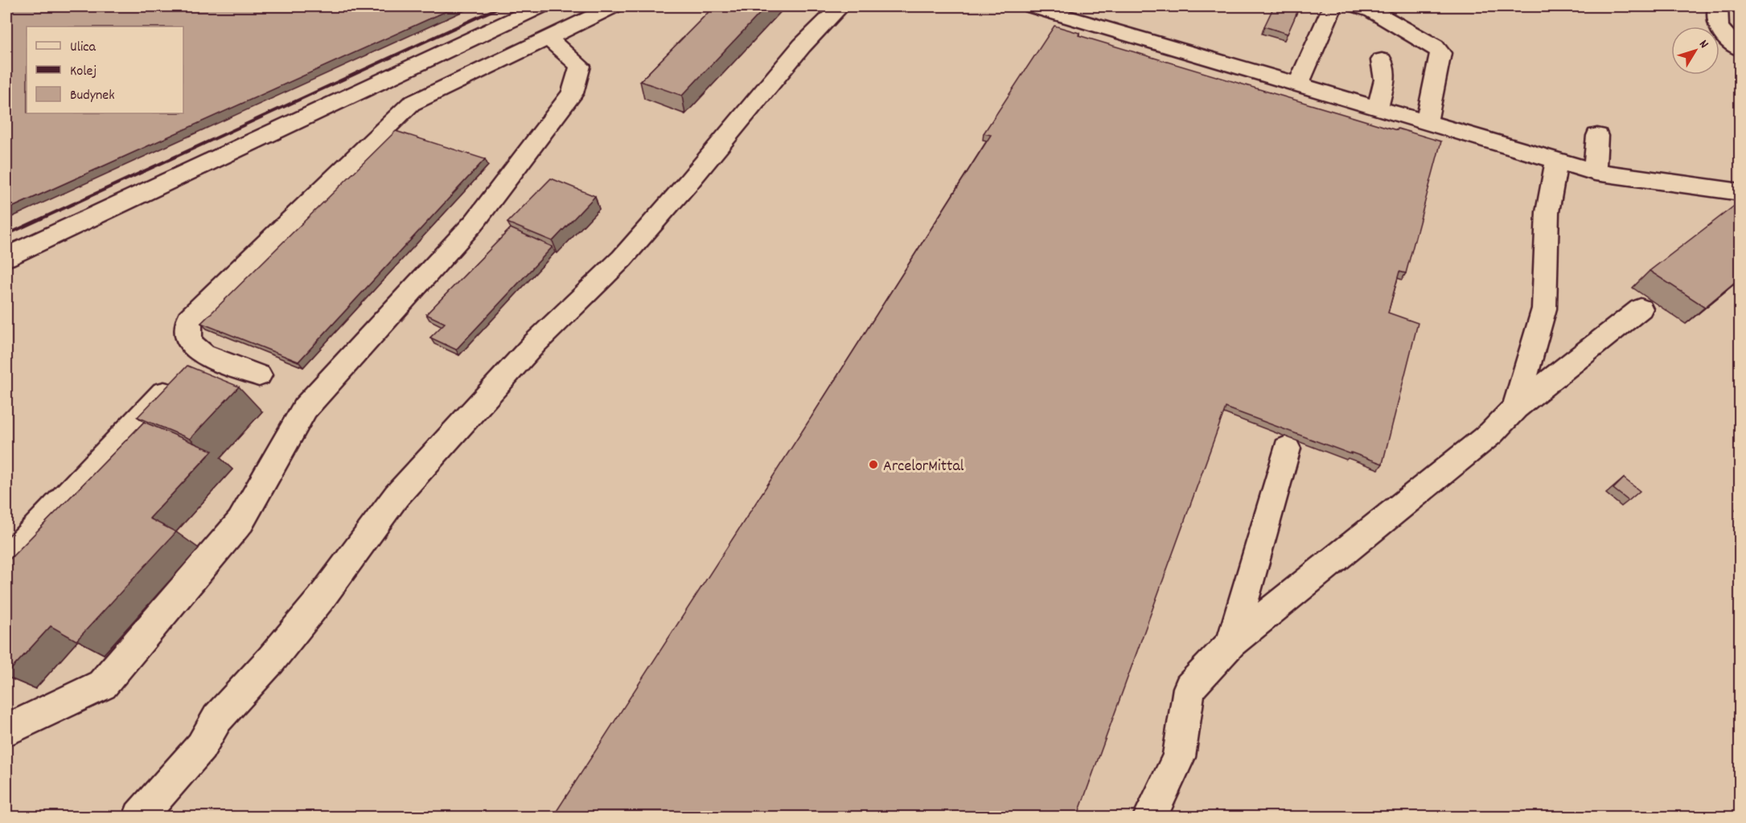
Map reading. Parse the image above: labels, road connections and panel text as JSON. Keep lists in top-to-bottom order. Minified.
{"places":["ArcelorMittal"],"legend":["Ulica","Kolej","Budynek"],"north":"top right"}
